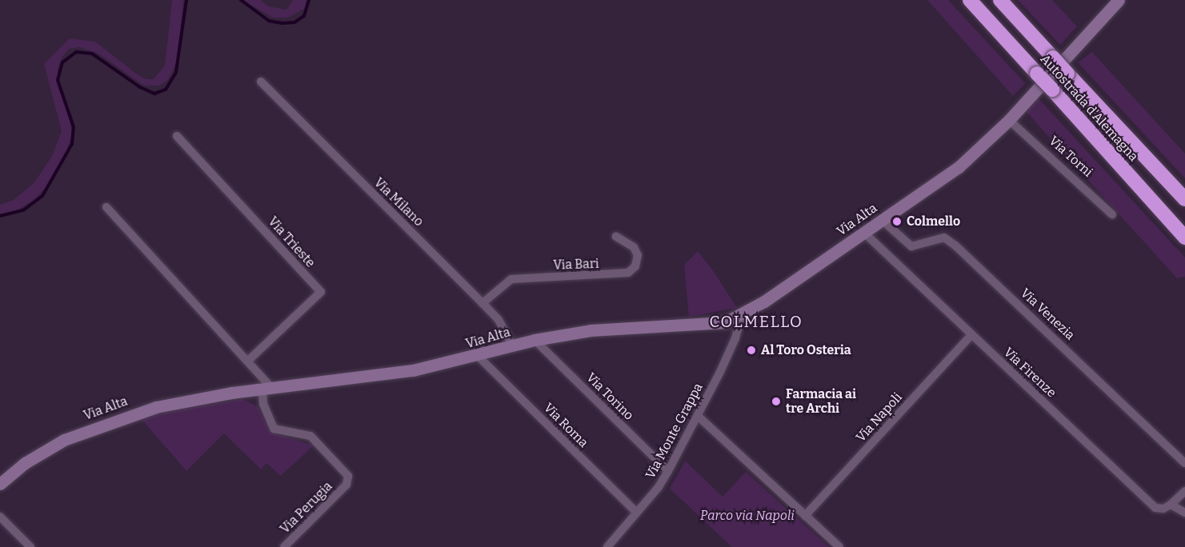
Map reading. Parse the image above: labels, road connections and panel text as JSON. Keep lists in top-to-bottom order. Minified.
{"streets":{"highway":["Autostrada d'Alemagna"],"main road":["Via Alta"],"street":["Via Torni","Via Milano","Via Trieste","Via Bari","Via Venezia","Via Firenze","Via Torino","Via Napoli","Via Roma","Via Monte Grappa","Via Perugia"]},"crossings":[["Via Torni","Via Alta"],["Via Milano","Via Alta"],["Via Milano","Via Bari"],["Via Alta","Via Venezia"],["Via Alta","Via Firenze"],["Via Alta","Via Torino"],["Via Alta","Via Roma"],["Via Alta","Via Monte Grappa"],["Via Alta","Via Perugia"],["Via Firenze","Via Napoli"],["Via Torino","Via Monte Grappa"],["Via Roma","Via Monte Grappa"]],"districts":["COLMELLO"],"parks":["Parco via Napoli"],"places":["Colmello","Al Toro Osteria","Farmacia ai tre Archi"]}
